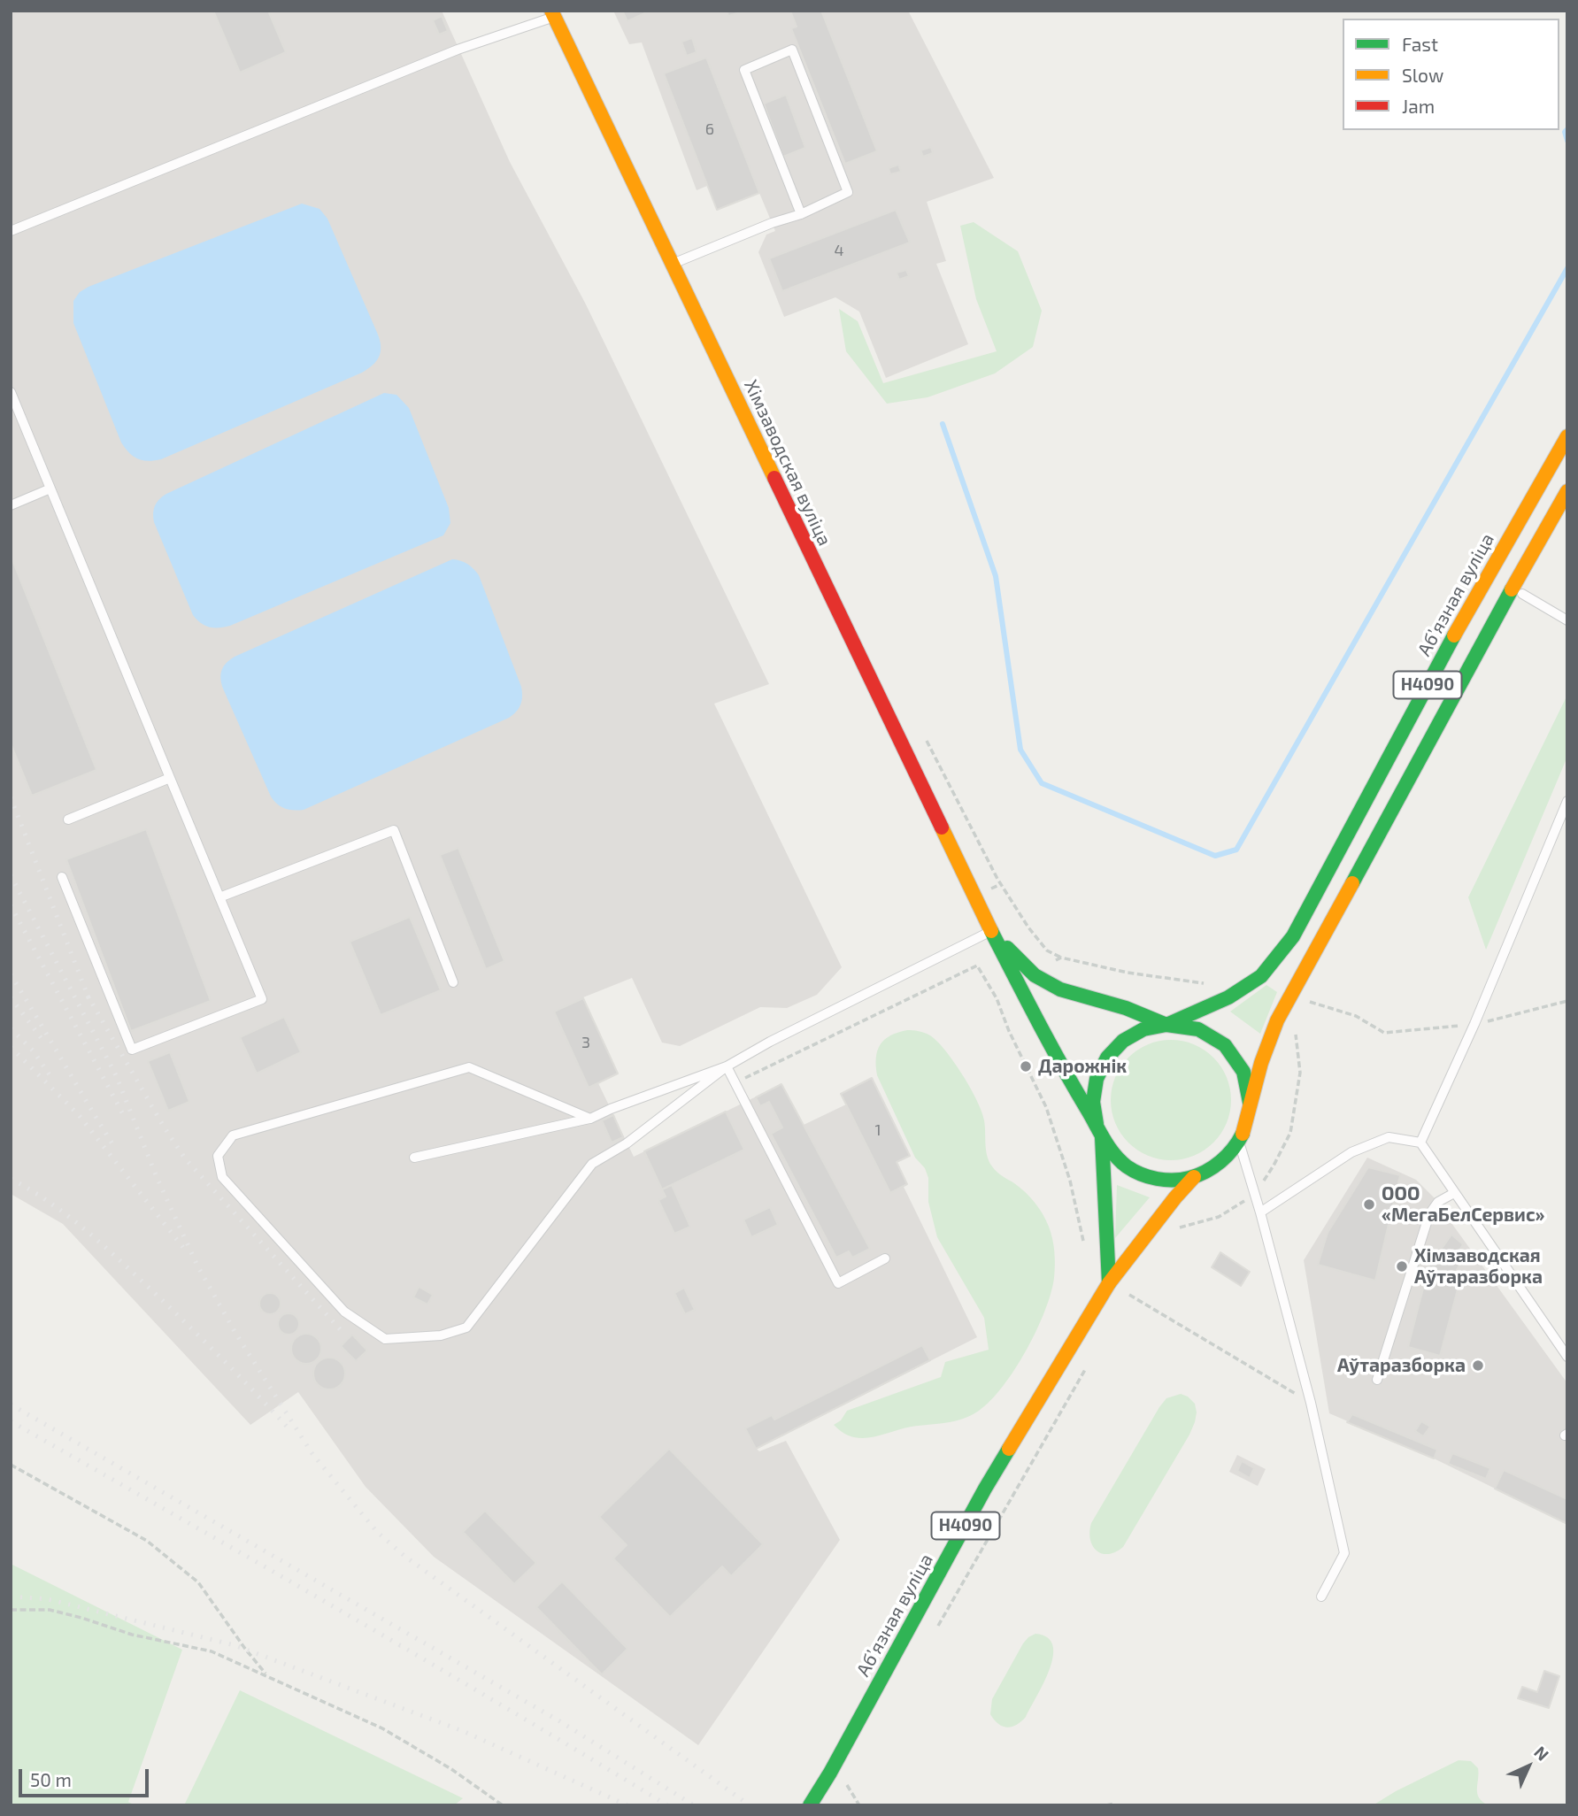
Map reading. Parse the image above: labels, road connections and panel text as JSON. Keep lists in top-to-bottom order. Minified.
{"streets":{"main road":["Хімзаводская вуліца","Абʼязная вуліца","Н4090"]},"crossings":[["Хімзаводская вуліца","Абʼязная вуліца"],["Хімзаводская вуліца","Н4090"],["Абʼязная вуліца","Н4090"]],"places":["Дарожнік","ООО «МегаБелСервис»","Хімзаводская Аўтаразборка","Аўтаразборка"],"house_numbers":["6","4","3","1"],"legend":["Fast","Slow","Jam"],"scale_bar":"50 m","north":"top right"}
